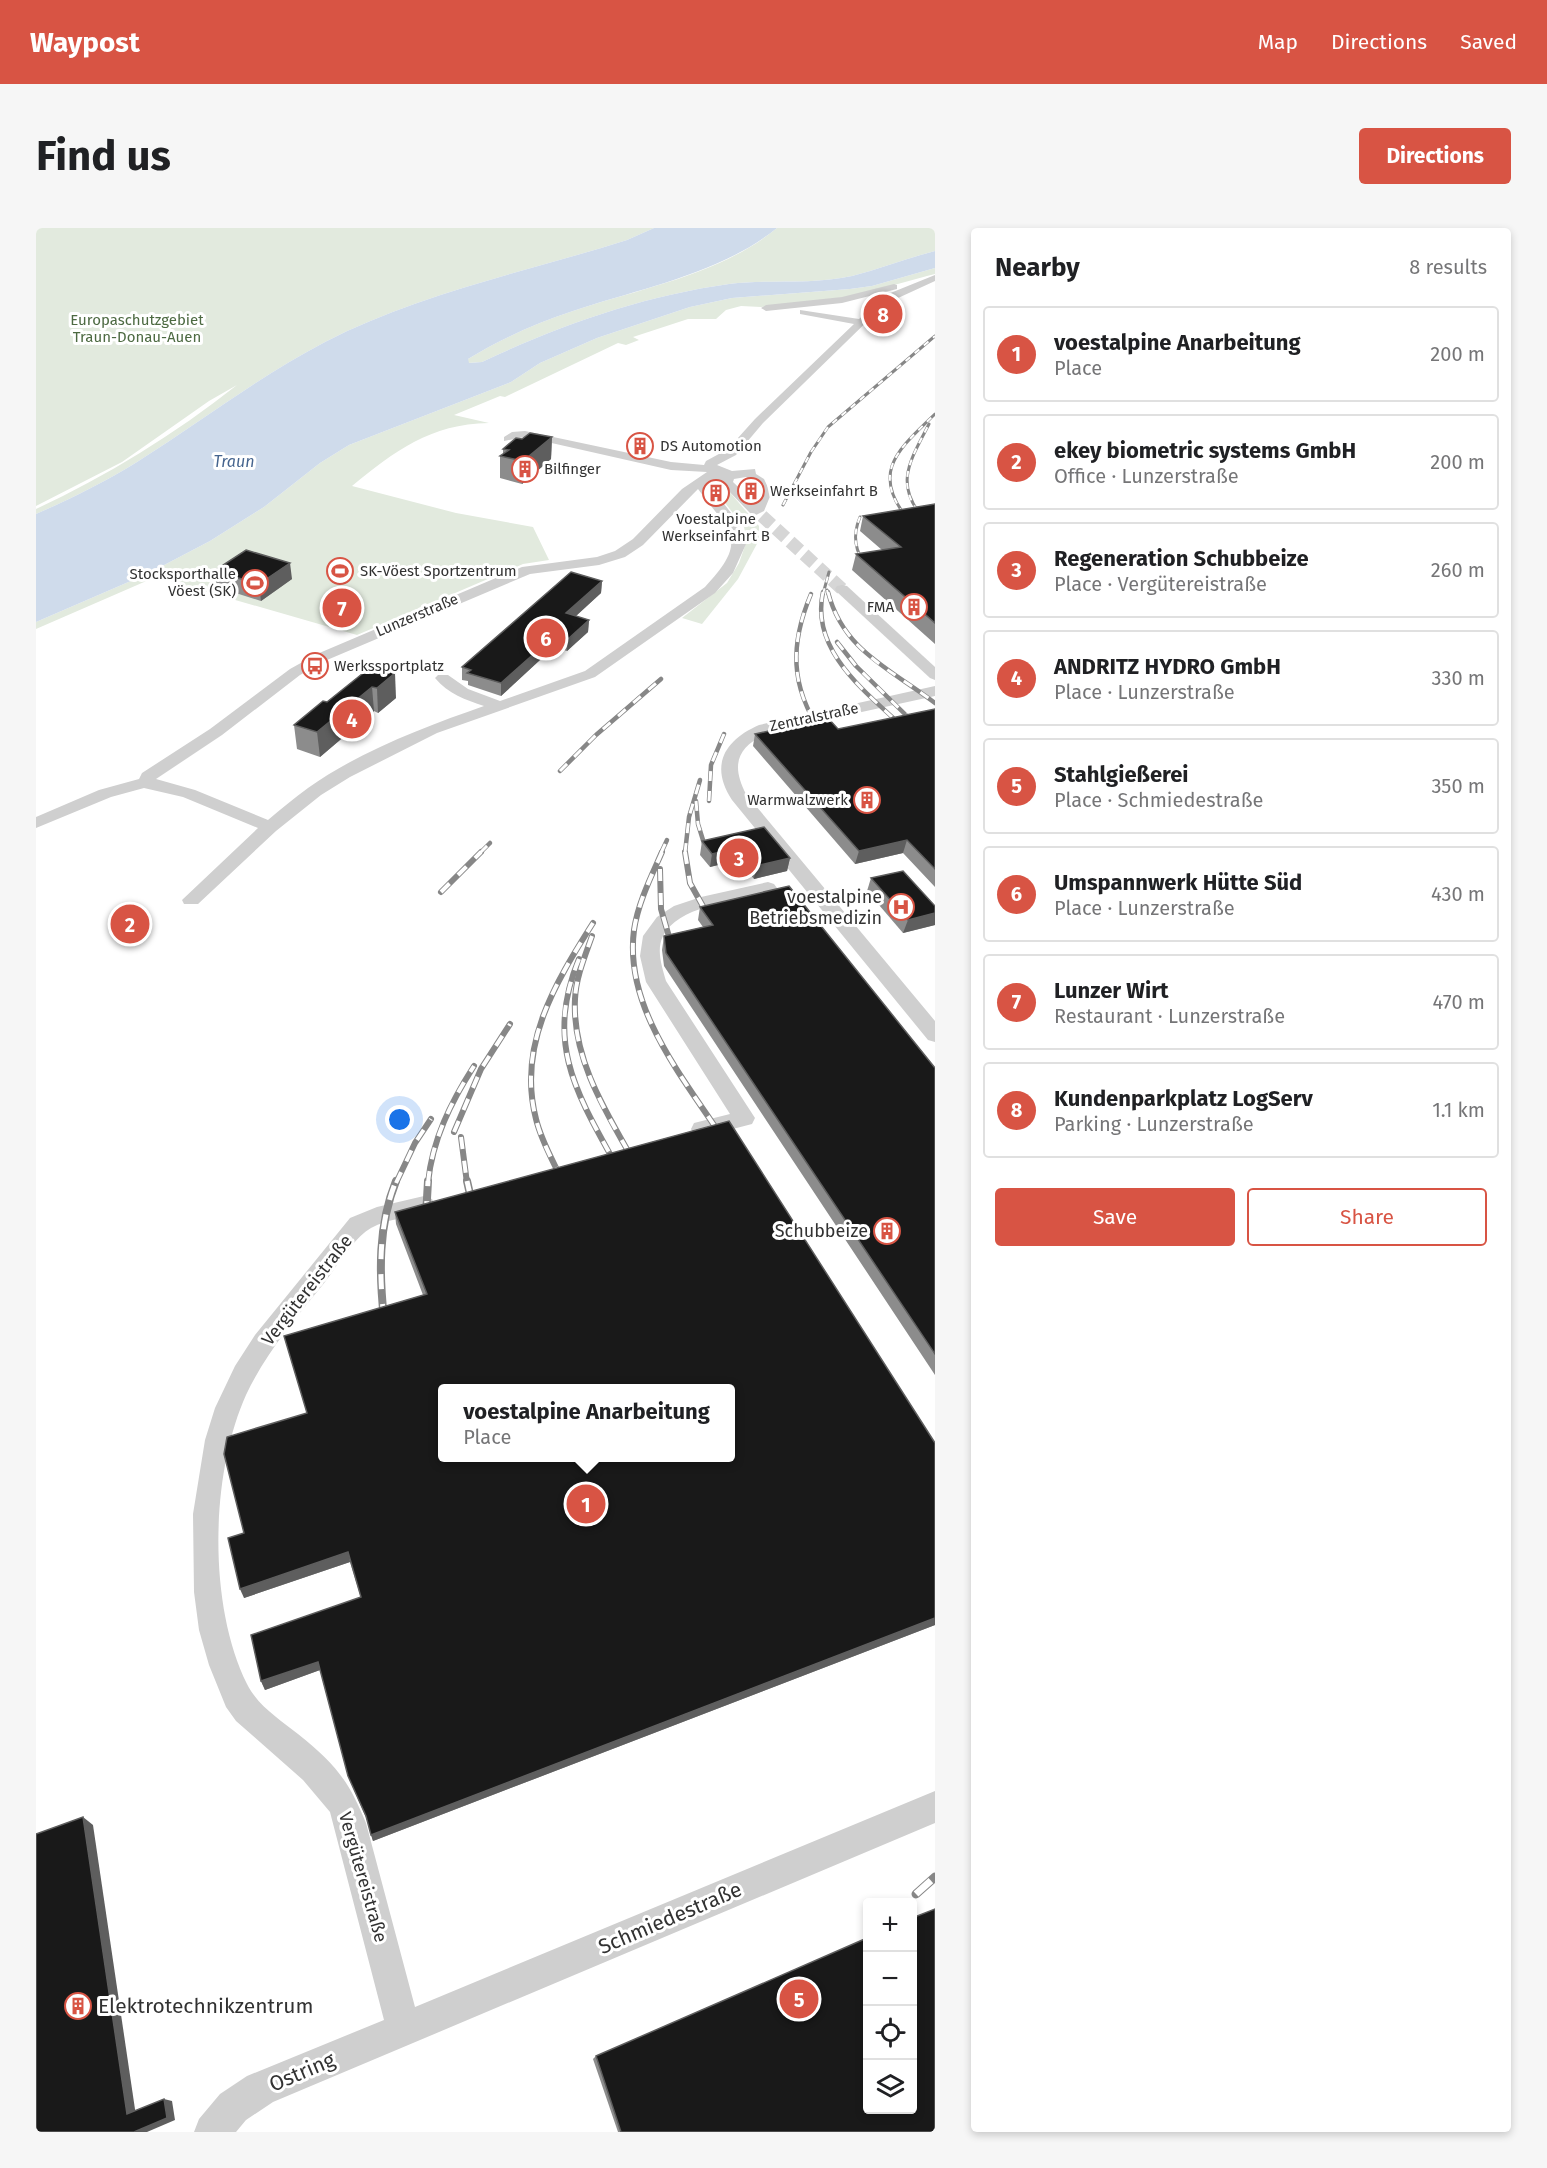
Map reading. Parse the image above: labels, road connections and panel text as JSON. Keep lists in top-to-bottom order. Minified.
{"streets":{"street":["Lunzerstraße","Zentralstraße","Vergütereistraße","Schmiedestraße","Ostring"]},"crossings":[["Vergütereistraße","Schmiedestraße"],["Vergütereistraße","Ostring"],["Schmiedestraße","Ostring"]],"water":["Traun"],"parks":["Europaschutzgebiet Traun-Donau-Auen"],"places":{"building":["DS Automotion","Bilfinger","Werkseinfahrt B","Voestalpine Werkseinfahrt B","FMA","Warmwalzwerk","Schubbeize","Elektrotechnikzentrum"],"sports":["SK-Vöest Sportzentrum","Stocksporthalle Vöest (SK)"],"bus stop":["Werkssportplatz"],"hospital":["voestalpine Betriebsmedizin"]},"page":{"header":"Waypost","nav":["Map","Directions","Saved"],"buttons":["Directions",["Save","Share"]],"title":"Find us","heading":["Nearby","8 results"],"pins":["8","7","6","4","3","2","1","5"],"list":[{"mark":"1","name":"voestalpine Anarbeitung","note":"Place","value":"200 m"},{"mark":"2","name":"ekey biometric systems GmbH","note":"Office · Lunzerstraße","value":"200 m"},{"mark":"3","name":"Regeneration Schubbeize","note":"Place · Vergütereistraße","value":"260 m"},{"mark":"4","name":"ANDRITZ HYDRO GmbH","note":"Place · Lunzerstraße","value":"330 m"},{"mark":"5","name":"Stahlgießerei","note":"Place · Schmiedestraße","value":"350 m"},{"mark":"6","name":"Umspannwerk Hütte Süd","note":"Place · Lunzerstraße","value":"430 m"},{"mark":"7","name":"Lunzer Wirt","note":"Restaurant · Lunzerstraße","value":"470 m"},{"mark":"8","name":"Kundenparkplatz LogServ","note":"Parking · Lunzerstraße","value":"1.1 km"}],"popup":["voestalpine Anarbeitung","Place"],"map_buttons":["+","−"]}}
